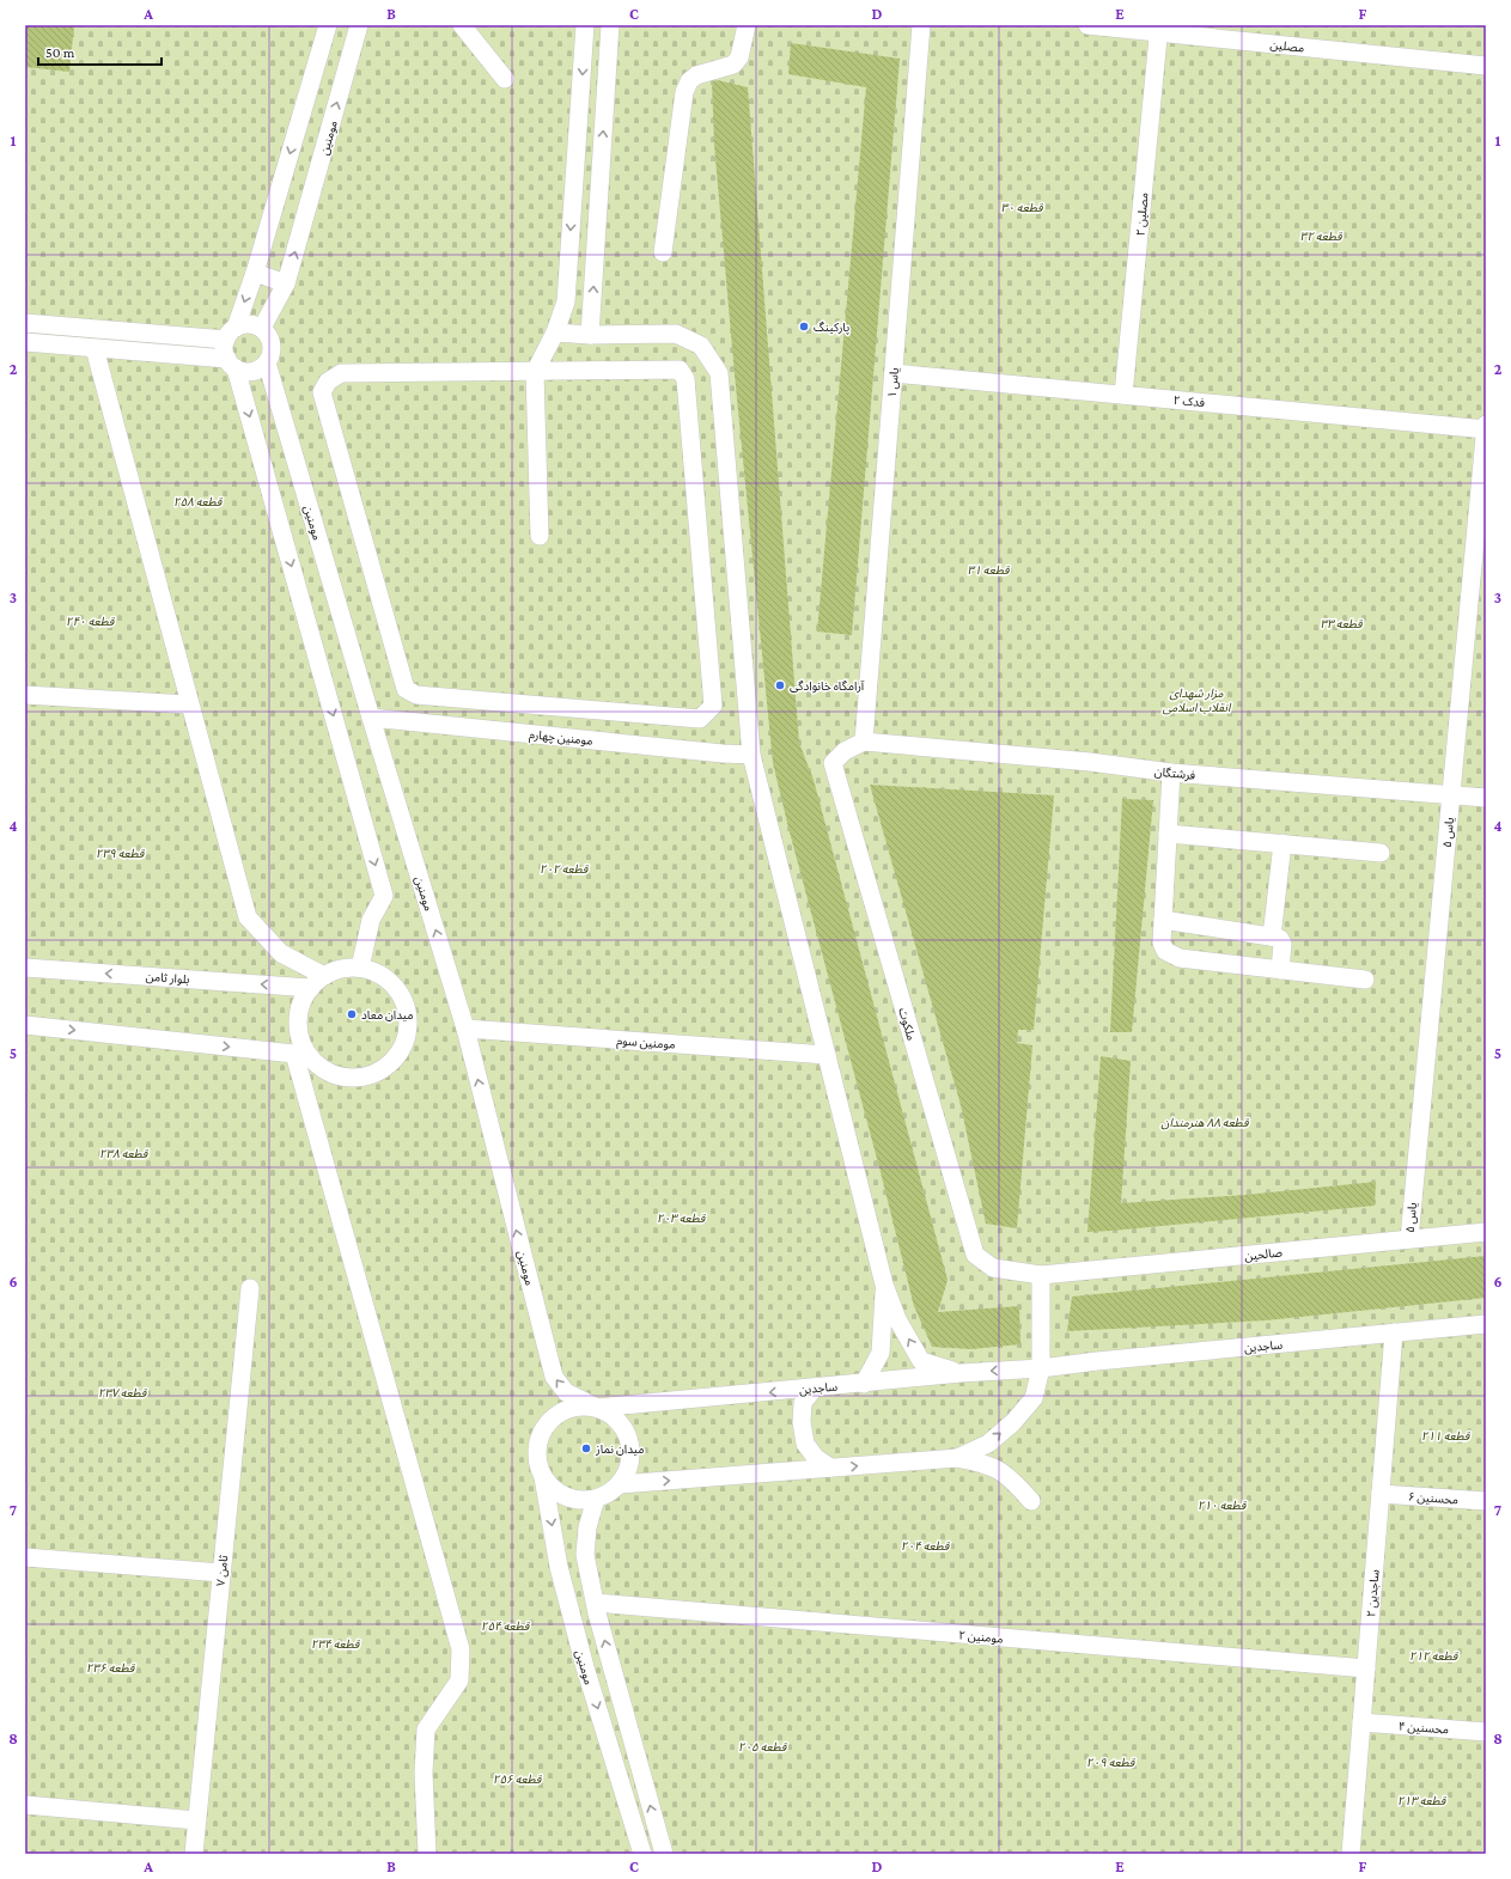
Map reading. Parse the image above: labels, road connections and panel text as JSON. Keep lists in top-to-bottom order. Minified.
{"streets":{"street":["مصلین","مومنین","مصلین ۲","یاس ۱","فدک ۲","مومنین چهارم","فرشتگان","یاس ۵","بلوار ثامن","ملکوت","مومنین سوم","صالحین","ساجدین","محسنین ۶","ثامن ۷","ساجدین ۲","مومنین ۲","محسنین ۴"]},"crossings":[["مصلین","مصلین ۲"],["مومنین","مومنین چهارم"],["مومنین","مومنین سوم"],["مومنین","ساجدین"],["مصلین ۲","فدک ۲"],["یاس ۱","فدک ۲"],["یاس ۱","فرشتگان"],["یاس ۱","ملکوت"],["فدک ۲","یاس ۵"],["فرشتگان","یاس ۵"],["فرشتگان","ملکوت"],["یاس ۵","صالحین"],["ملکوت","صالحین"],["ساجدین","ساجدین ۲"],["محسنین ۶","ساجدین ۲"],["ساجدین ۲","مومنین ۲"],["ساجدین ۲","محسنین ۴"]],"parks":["قطعه ۳۰","قطعه ۳۲","قطعه ۲۵۸","قطعه ۳۱","قطعه ۲۴۰","قطعه ۳۳","مزار شهدای انقلاب اسلامی","قطعه ۲۳۹","قطعه ۲۰۲","قطعه ۸۸ هنرمندان","قطعه ۲۳۸","قطعه ۲۰۳","قطعه ۲۳۷","قطعه ۲۱۱","قطعه ۲۱۰","قطعه ۲۰۴","قطعه ۲۵۴","قطعه ۲۳۴","قطعه ۲۱۲","قطعه ۲۳۶","قطعه ۲۰۵","قطعه ۲۰۹","قطعه ۲۵۶","قطعه ۲۱۳"],"places":["پارکینگ","آرامگاه خانوادگی","میدان معاد","میدان نماز"],"scale_bar":"50 m","grid":{"columns":["A","B","C","D","E","F"],"rows":["1","2","3","4","5","6","7","8"]}}
